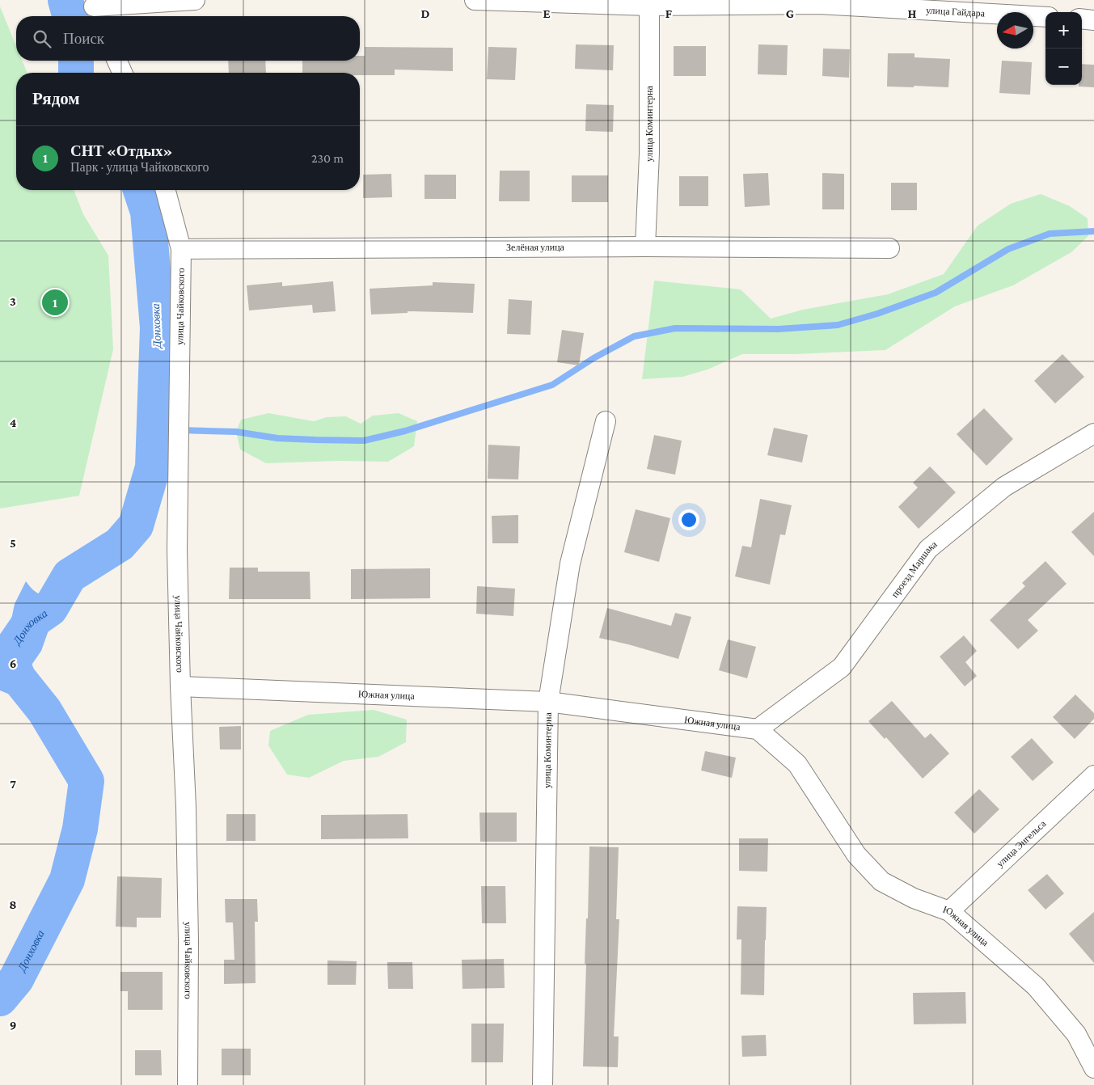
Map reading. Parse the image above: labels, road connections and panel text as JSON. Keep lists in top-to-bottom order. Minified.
{"streets":{"street":["улица Гайдара","улица Коминтерна","Зелёная улица","улица Чайковского","проезд Маршака","Южная улица","улица Энгельса"]},"crossings":[["улица Гайдара","улица Коминтерна"],["улица Коминтерна","Зелёная улица"],["улица Коминтерна","Южная улица"],["Зелёная улица","улица Чайковского"],["улица Чайковского","Южная улица"],["проезд Маршака","Южная улица"],["Южная улица","улица Энгельса"]],"water":["Донховка"],"north":"left","page":{"map_buttons":["+","−"],"search":"Поиск","heading":"Рядом","list":[{"mark":"1","name":"СНТ «Отдых»","note":"Парк · улица Чайковского","value":"230 m"}],"pins":"1"},"grid":{"columns":["D","E","F","G","H"],"rows":["3","4","5","6","7","8","9"]}}
